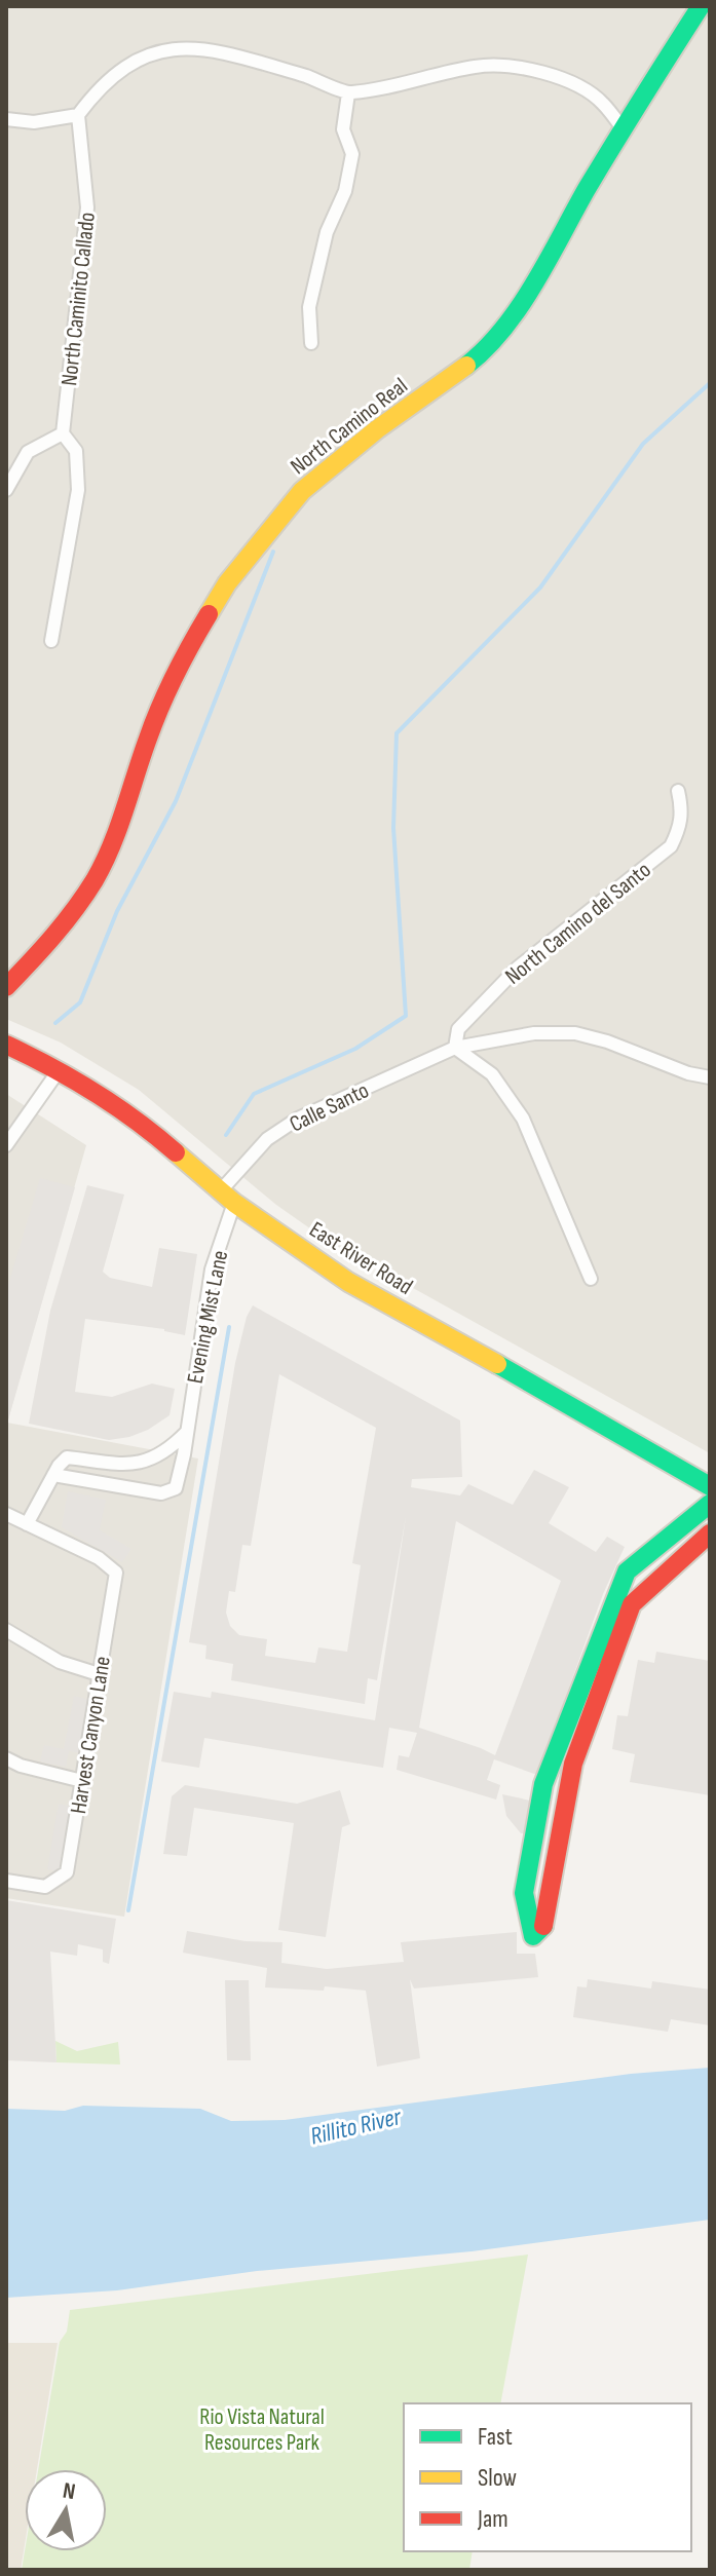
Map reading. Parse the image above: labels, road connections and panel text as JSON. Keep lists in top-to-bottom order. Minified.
{"streets":{"street":["North Caminito Callado","North Camino Real","North Camino del Santo","Calle Santo","East River Road","Evening Mist Lane","Harvest Canyon Lane"]},"crossings":[["North Camino del Santo","Calle Santo"],["Calle Santo","East River Road"],["Calle Santo","Evening Mist Lane"],["East River Road","Evening Mist Lane"]],"water":["Rillito River"],"parks":["Rio Vista Natural Resources Park"],"legend":["Fast","Slow","Jam"],"north":"top"}
